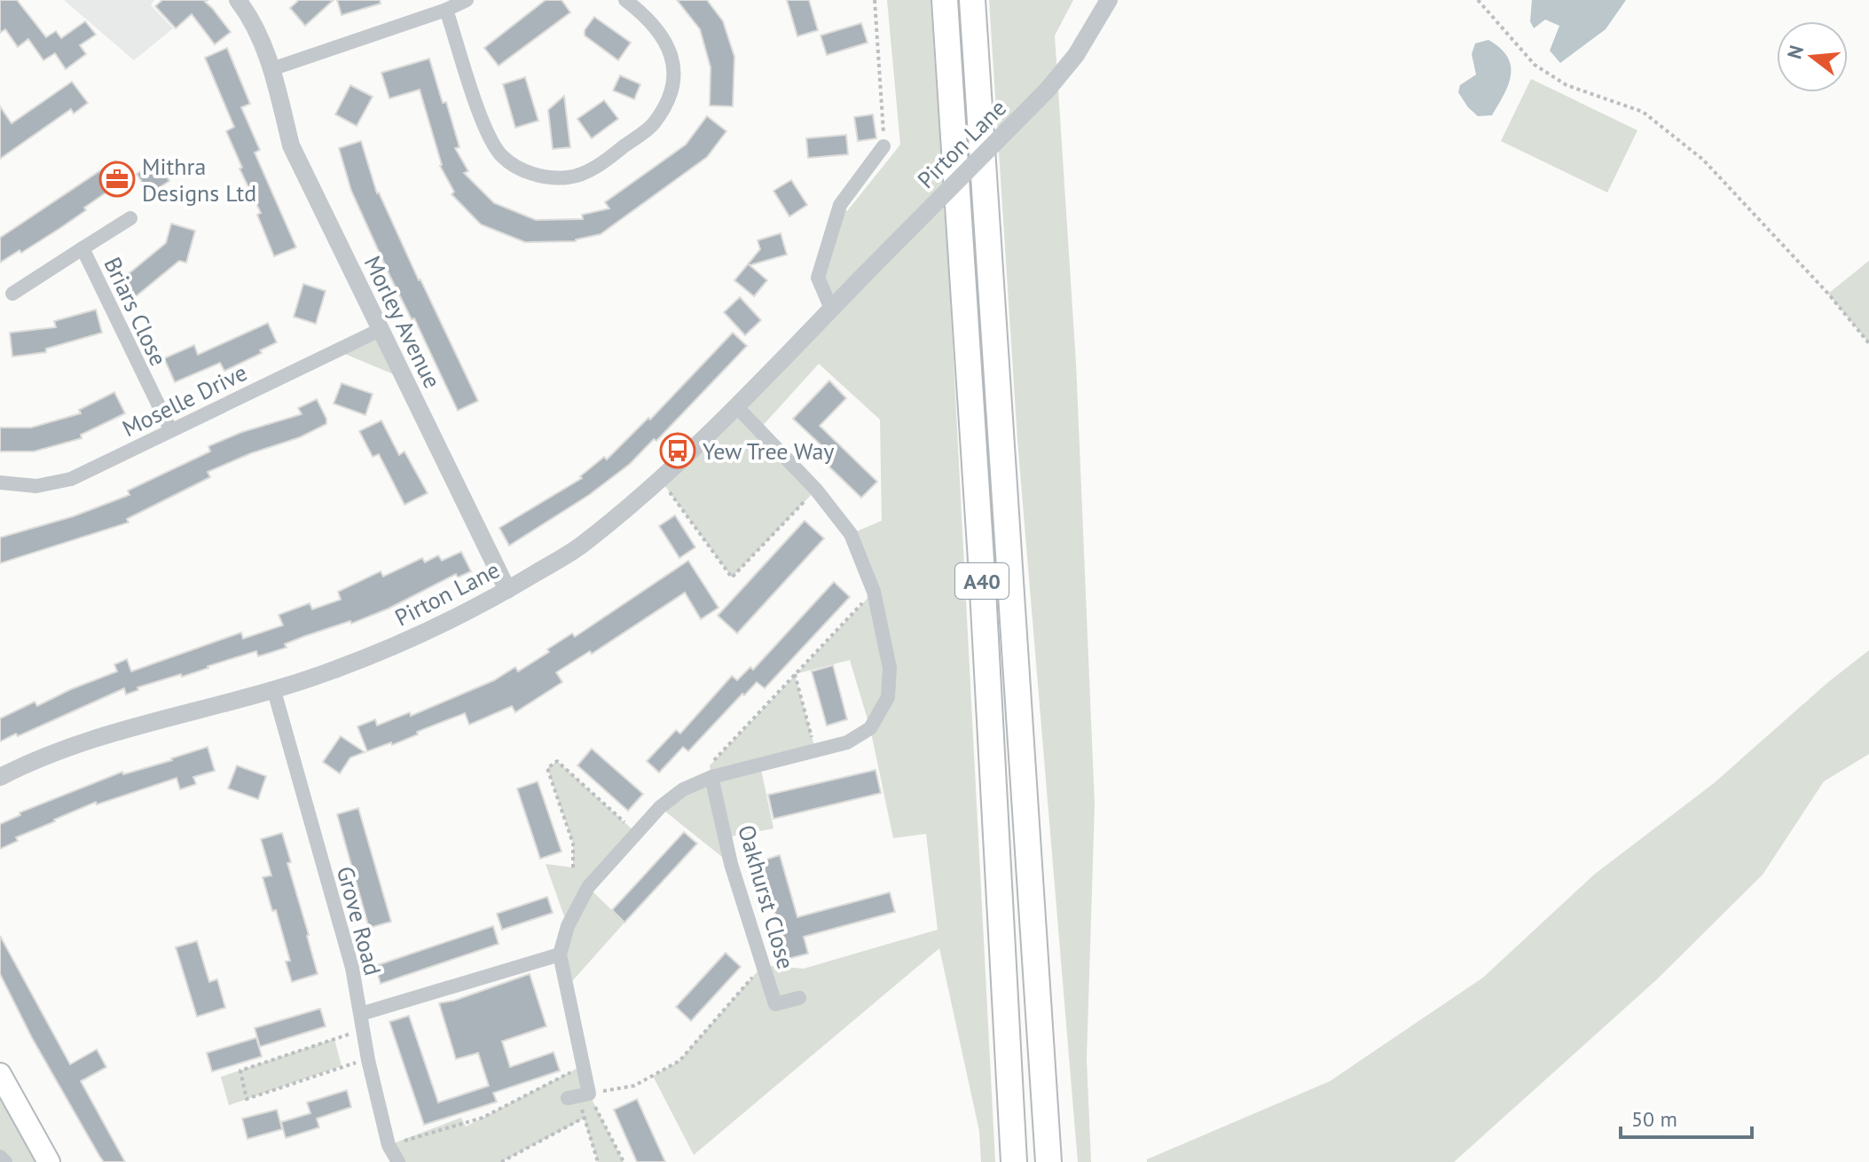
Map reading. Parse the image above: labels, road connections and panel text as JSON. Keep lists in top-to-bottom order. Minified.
{"streets":{"highway":["A40"],"street":["Pirton Lane","Briars Close","Morley Avenue","Moselle Drive","Oakhurst Close","Grove Road"]},"crossings":[["Pirton Lane","Morley Avenue"],["Pirton Lane","Grove Road"],["Briars Close","Moselle Drive"],["Morley Avenue","Moselle Drive"]],"places":{"office":["Mithra Designs Ltd"],"bus stop":["Yew Tree Way"]},"scale_bar":"50 m","north":"left"}
